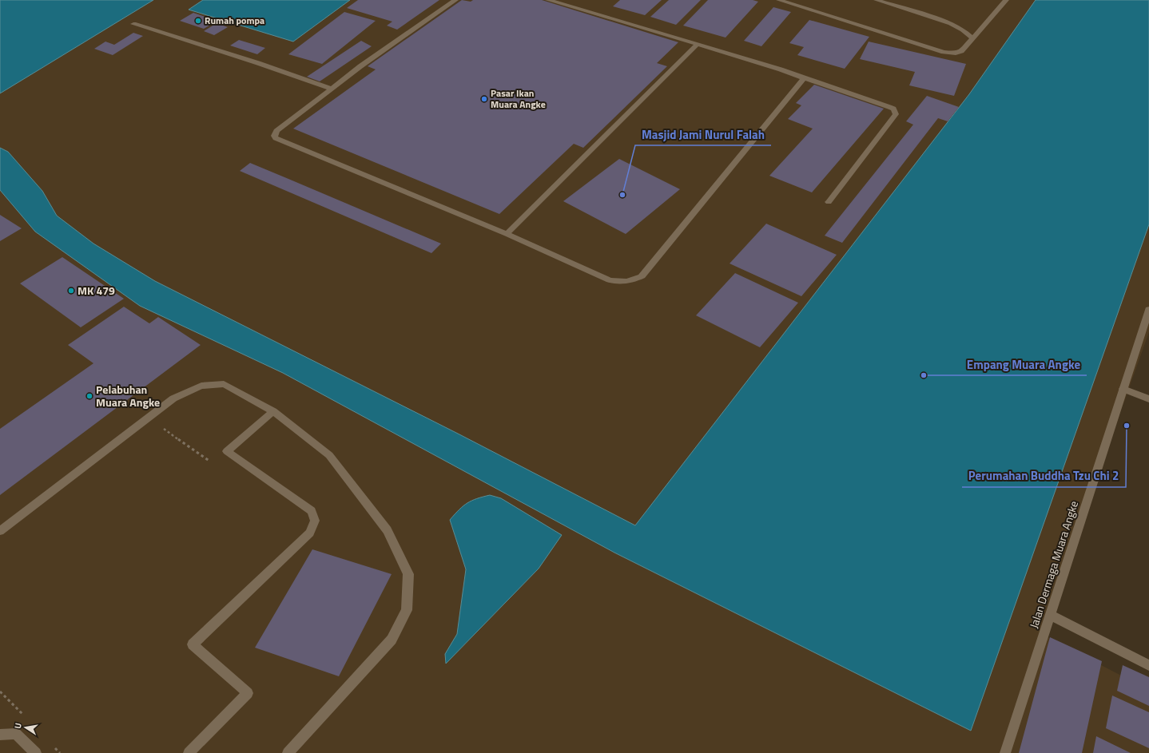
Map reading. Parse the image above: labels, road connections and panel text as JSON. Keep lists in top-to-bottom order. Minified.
{"streets":{"street":["Jalan Dermaga Muara Angke"]},"places":["Rumah pompa","Pasar Ikan Muara Angke","Masjid Jami Nurul Falah","MK 479","Empang Muara Angke","Pelabuhan Muara Angke","Perumahan Buddha Tzu Chi 2"],"north":"left"}
